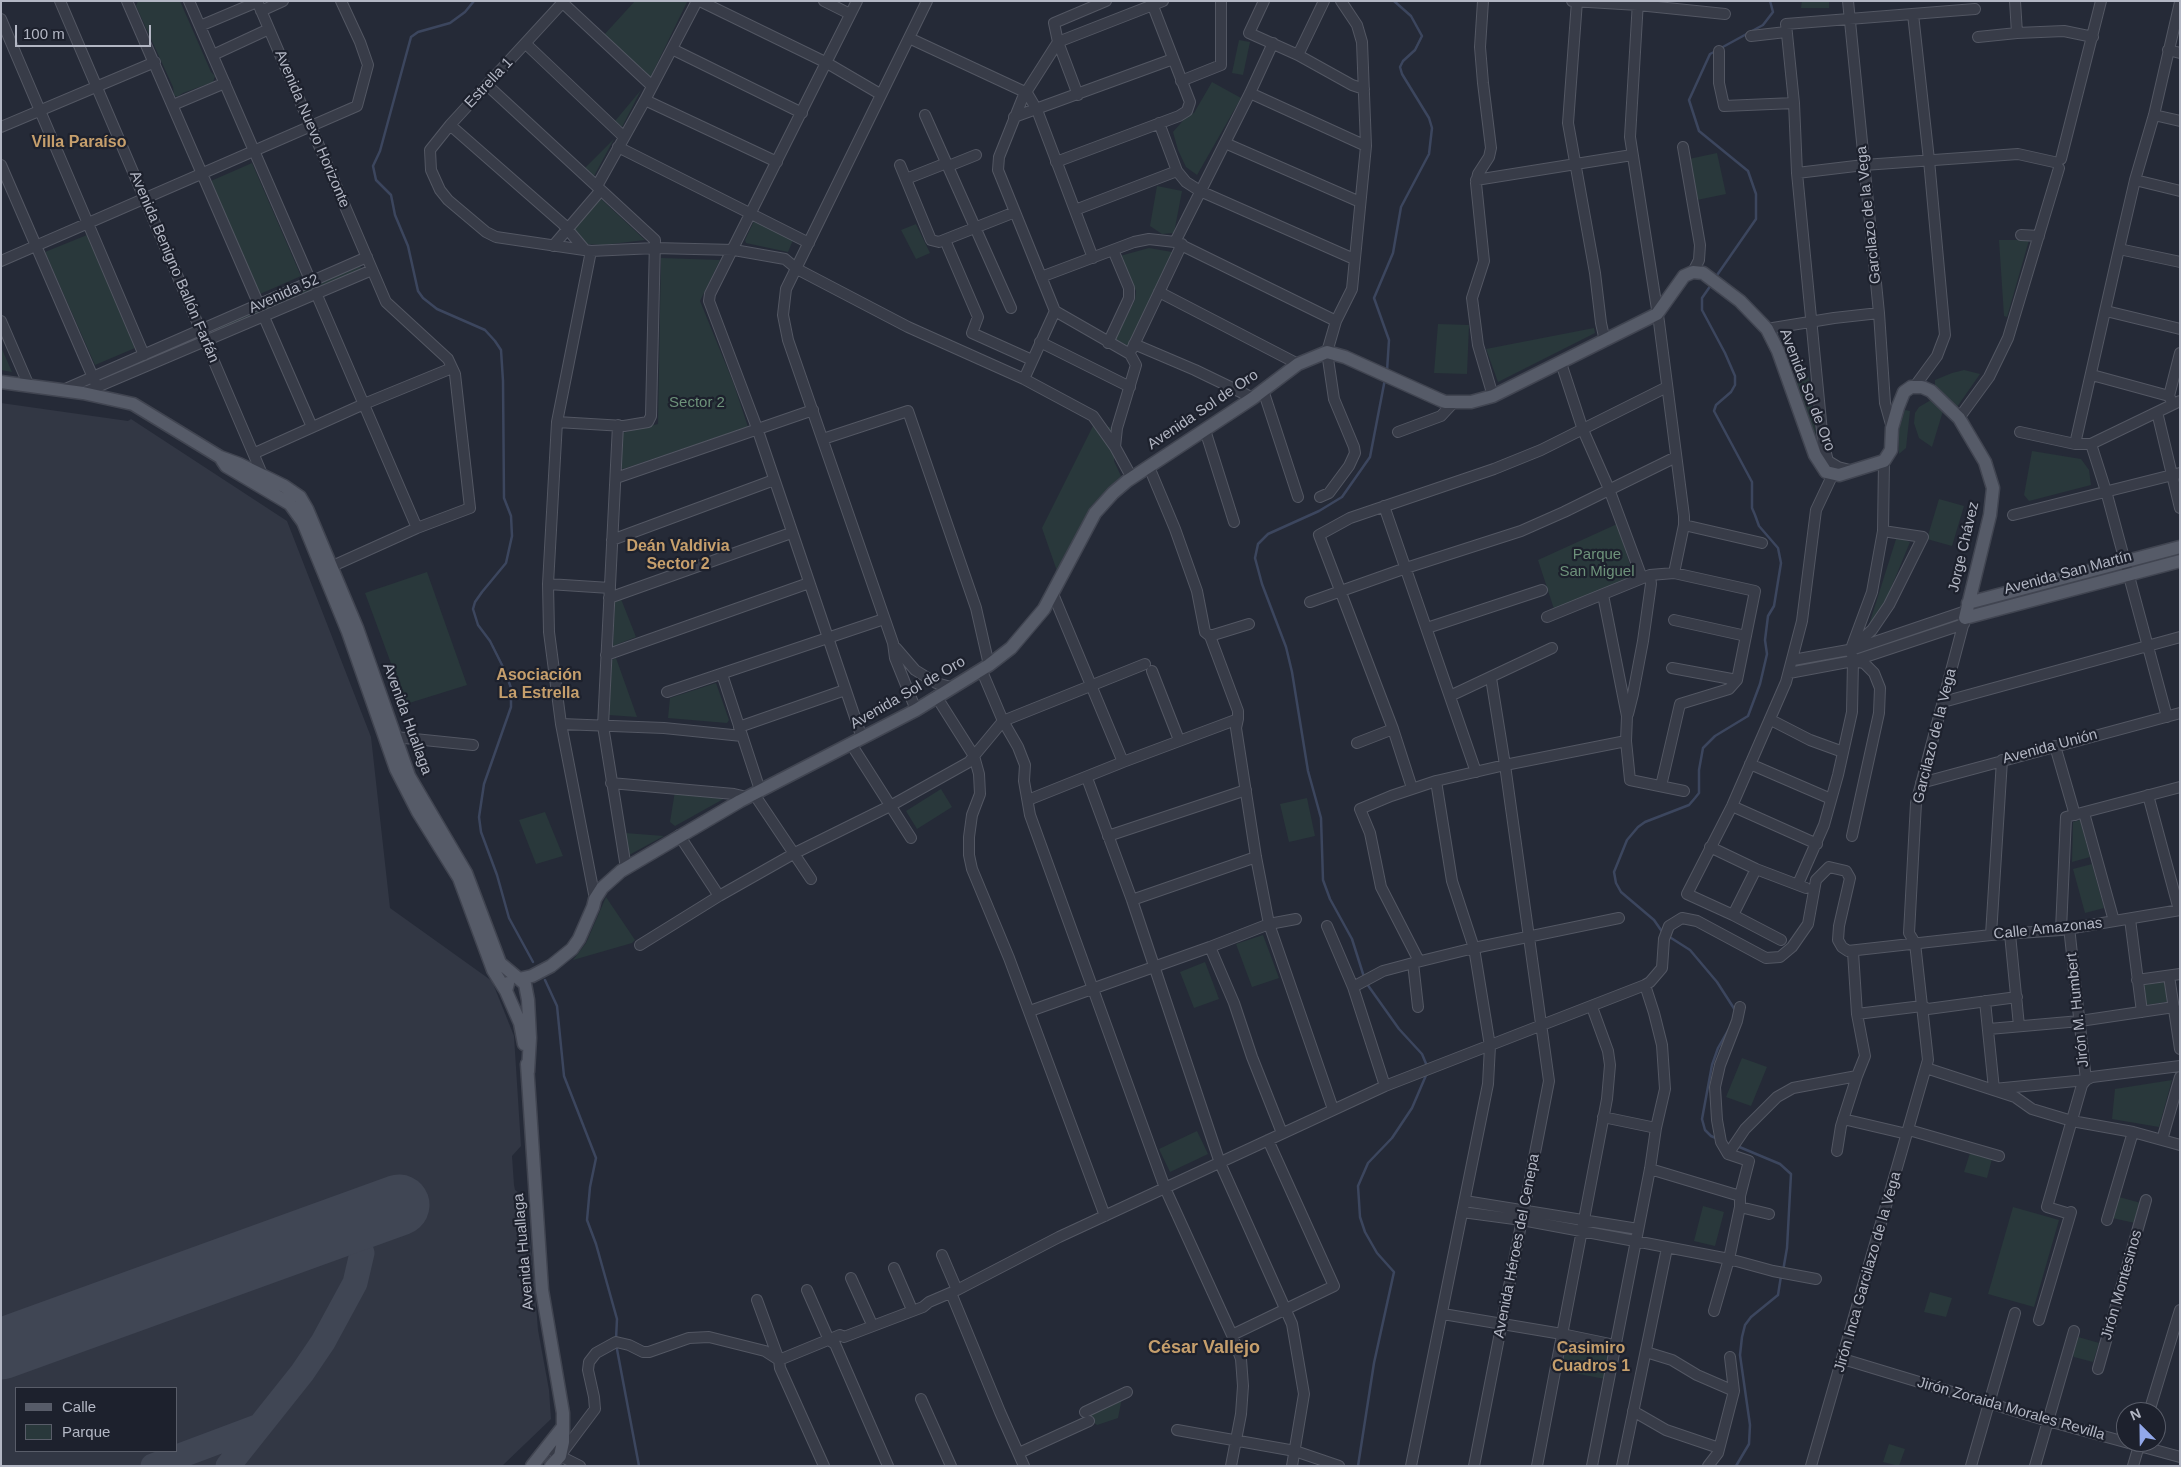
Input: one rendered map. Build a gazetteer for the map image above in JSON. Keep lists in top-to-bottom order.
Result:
{
  "streets": {
    "main road": [
      "Avenida Sol de Oro",
      "Jorge Chávez",
      "Avenida San Martín",
      "Avenida Huallaga"
    ],
    "street": [
      "Estrella 1",
      "Avenida Nuevo Horizonte",
      "Garcilazo de la Vega",
      "Avenida Benigno Ballón Farfán",
      "Avenida 52",
      "Avenida Unión",
      "Calle Amazonas",
      "Jirón M. Humbert",
      "Avenida Héroes del Cenepa",
      "Jirón Inca Garcilazo de la Vega",
      "Jirón Montesinos",
      "Jirón Zoraida Morales Revilla"
    ]
  },
  "crossings": [
    ["Avenida Nuevo Horizonte", "Avenida 52"],
    ["Garcilazo de la Vega", "Jorge Chávez"],
    ["Garcilazo de la Vega", "Avenida San Martín"],
    ["Garcilazo de la Vega", "Avenida Unión"],
    ["Garcilazo de la Vega", "Calle Amazonas"],
    ["Garcilazo de la Vega", "Jirón Inca Garcilazo de la Vega"],
    ["Avenida Benigno Ballón Farfán", "Avenida 52"],
    ["Avenida Benigno Ballón Farfán", "Avenida Huallaga"],
    ["Avenida 52", "Avenida Huallaga"],
    ["Avenida Sol de Oro", "Avenida Huallaga"],
    ["Jorge Chávez", "Avenida San Martín"],
    ["Calle Amazonas", "Jirón M. Humbert"],
    ["Jirón Inca Garcilazo de la Vega", "Jirón Zoraida Morales Revilla"]
  ],
  "districts": [
    "Villa Paraíso",
    "Deán Valdivia Sector 2",
    "Asociación La Estrella",
    "César Vallejo",
    "Casimiro Cuadros 1"
  ],
  "parks": ["Sector 2", "Parque San Miguel"],
  "legend": ["Calle", "Parque"],
  "scale_bar": "100 m",
  "north": "top left"
}
